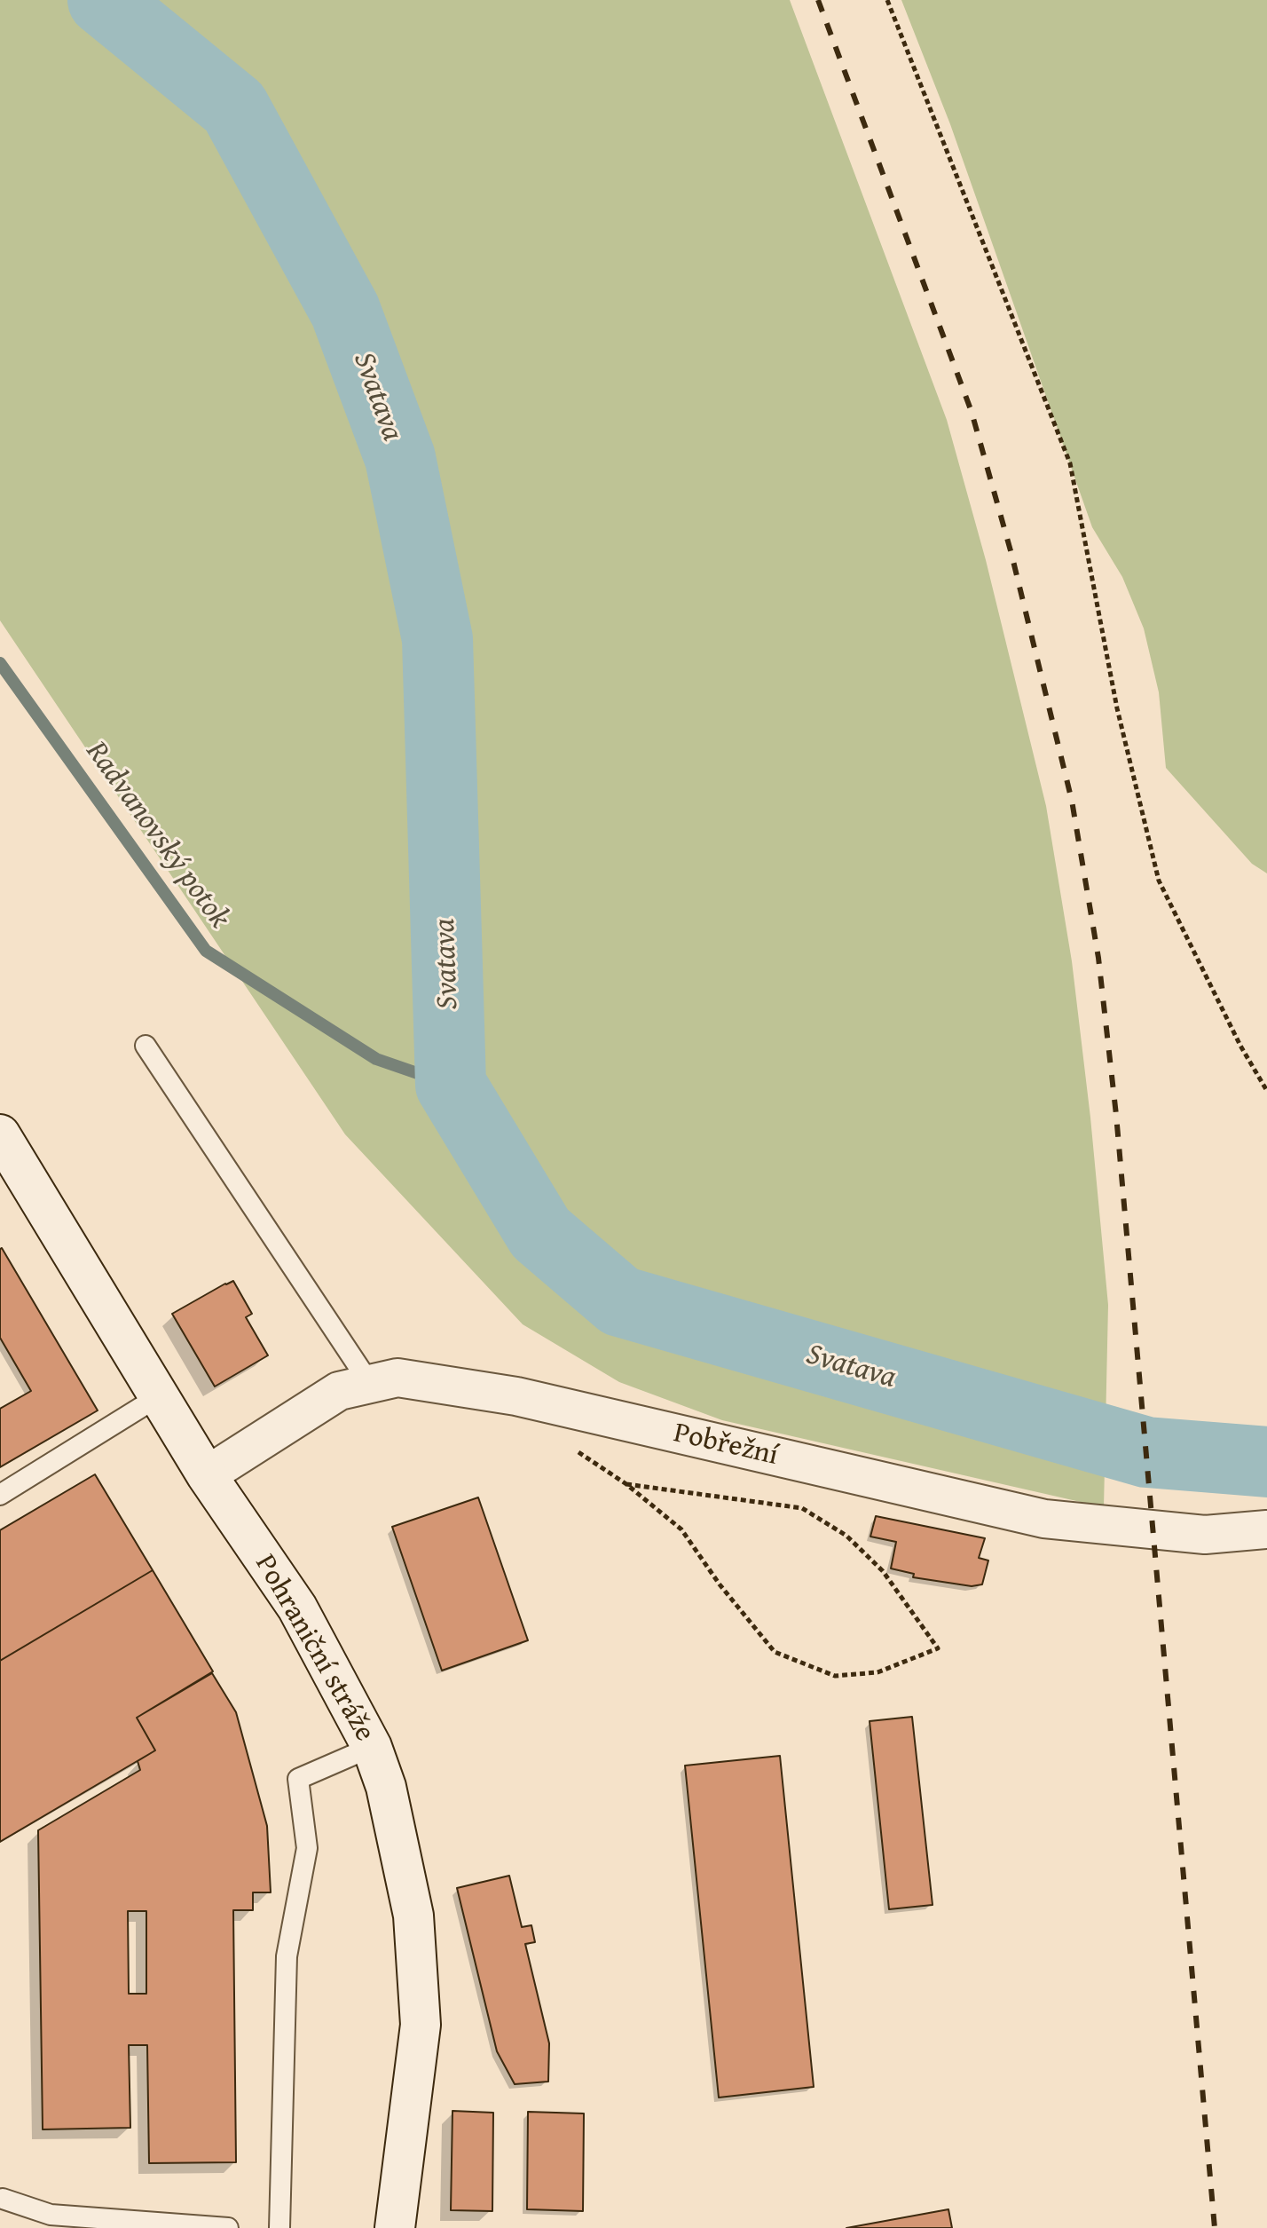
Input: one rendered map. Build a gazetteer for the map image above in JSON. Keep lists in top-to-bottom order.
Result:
{
  "streets": {
    "street": ["Pobřežní", "Pohraniční stráže"]
  },
  "crossings": [
    ["Pobřežní", "Pohraniční stráže"]
  ],
  "water": ["Svatava", "Radvanovský potok"]
}
